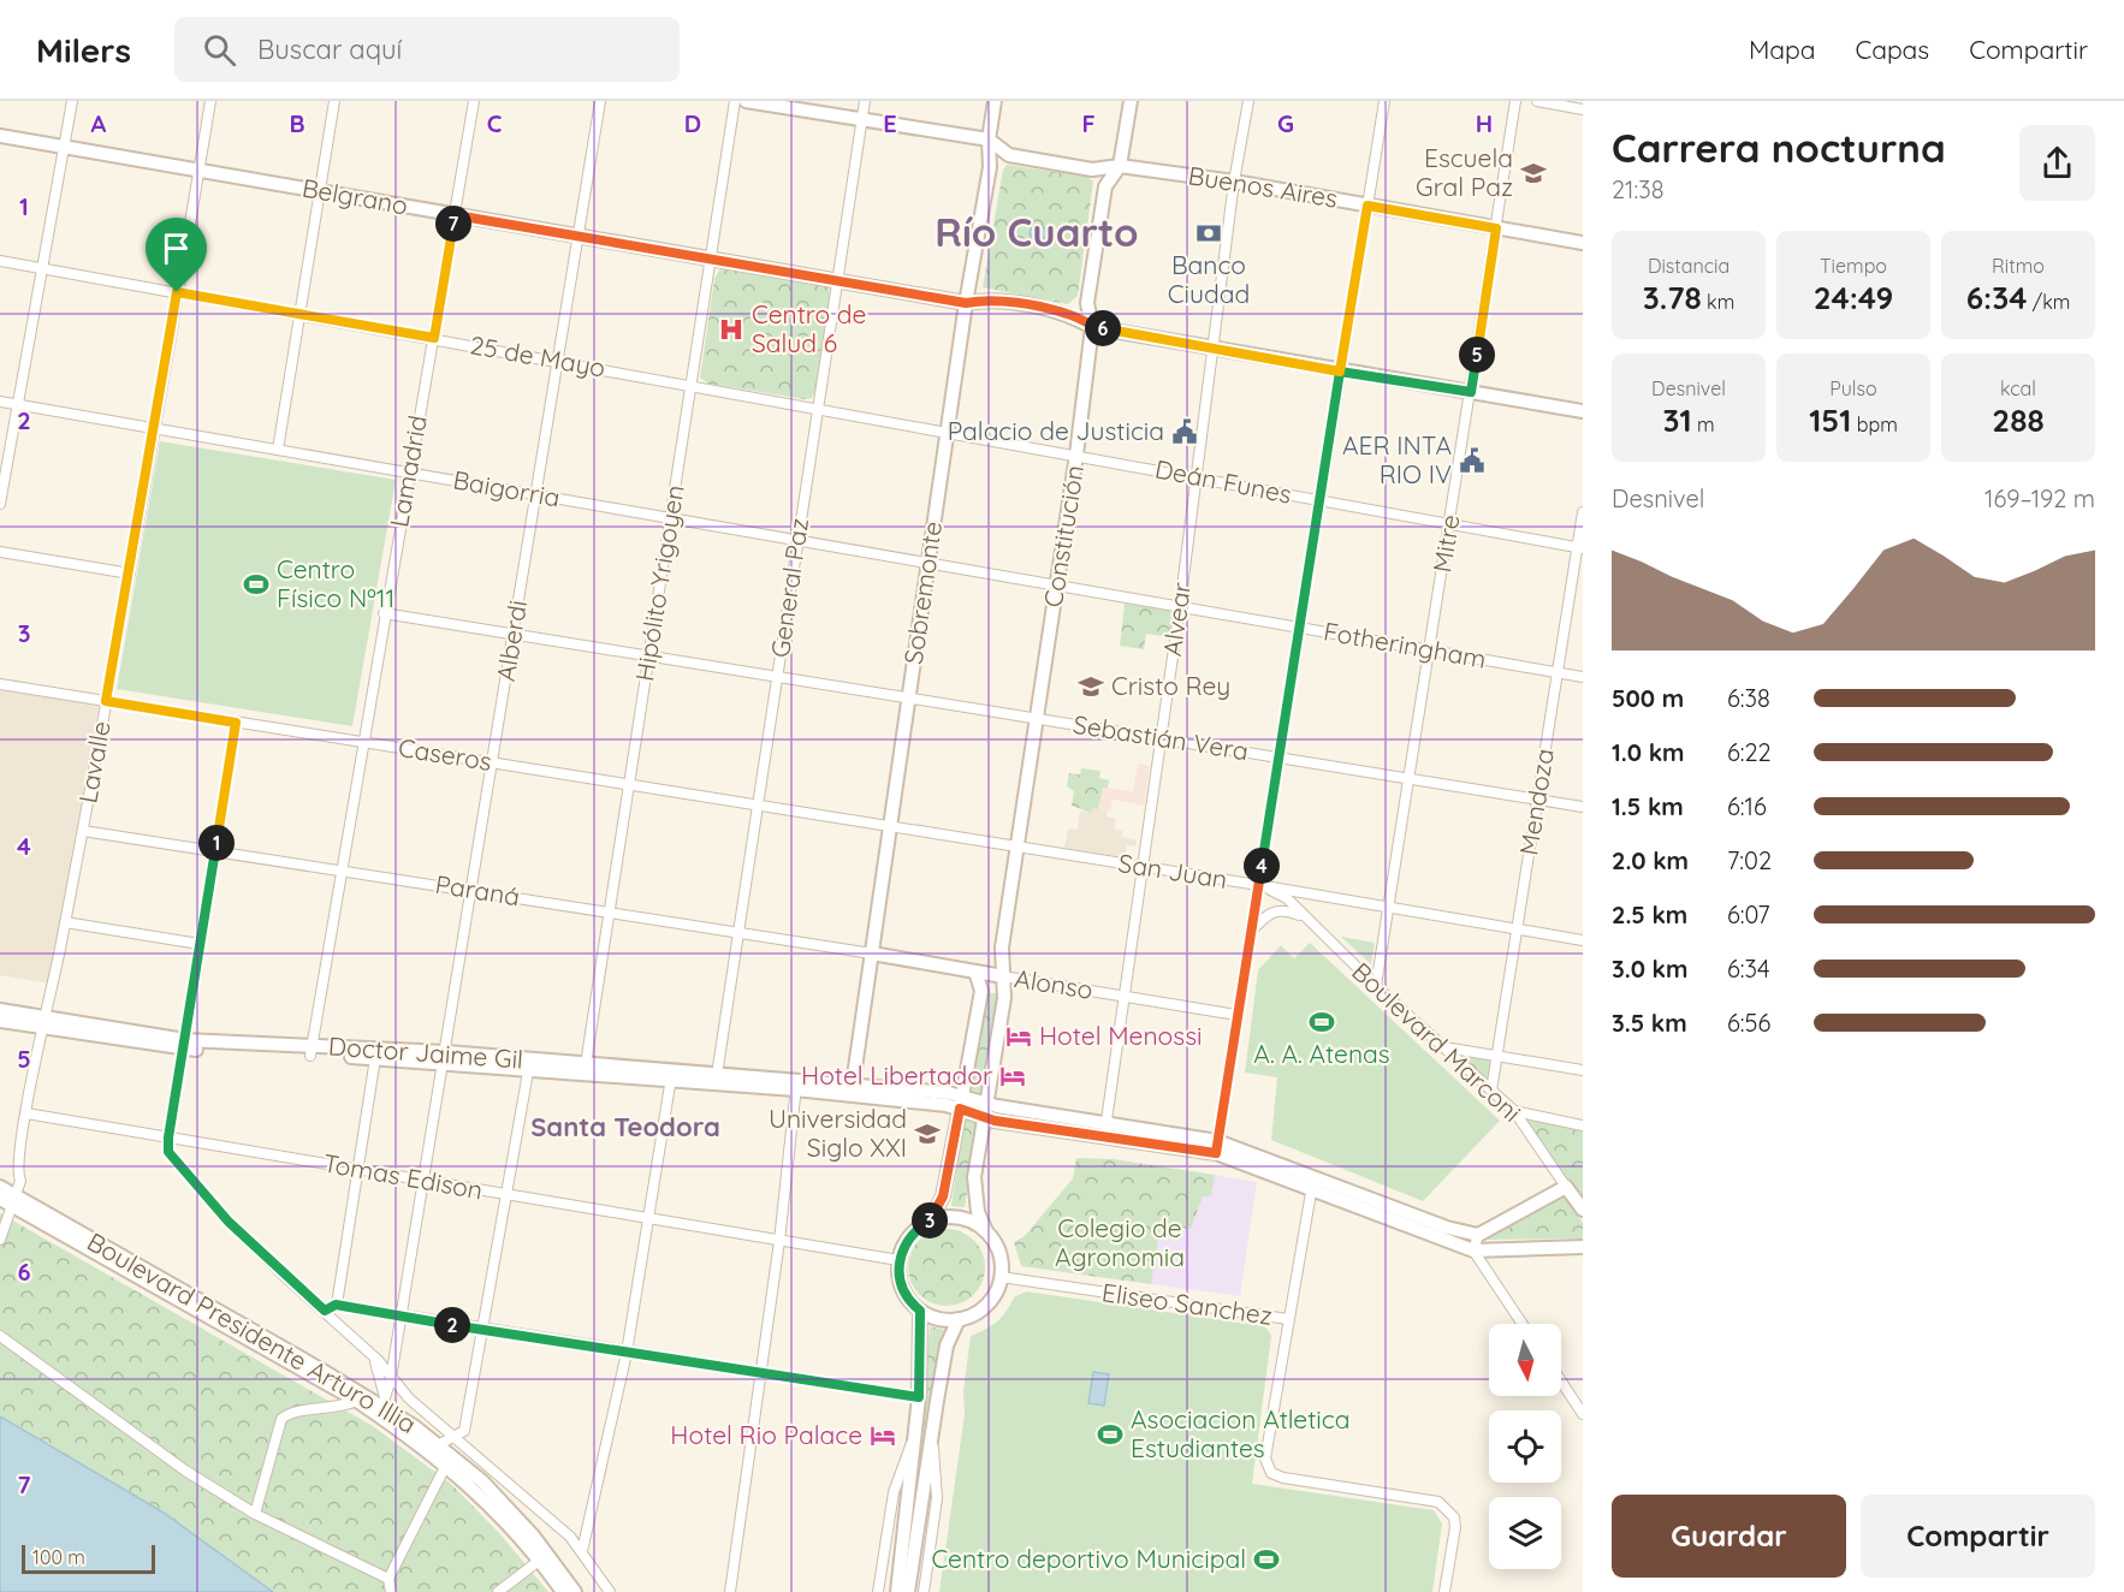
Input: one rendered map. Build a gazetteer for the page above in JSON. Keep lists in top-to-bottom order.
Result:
{
  "streets": {
    "main road": [
      "Buenos Aires",
      "Belgrano",
      "Constitución",
      "Sobremonte",
      "Alonso",
      "Boulevard Marconi",
      "Doctor Jaime Gil",
      "Boulevard Presidente Arturo Illia"
    ],
    "street": [
      "25 de Mayo",
      "Lamadrid",
      "Deán Funes",
      "Baigorria",
      "Mitre",
      "Hipólito Yrigoyen",
      "General Paz",
      "Alvear",
      "Alberdi",
      "Fotheringham",
      "Sebastián Vera",
      "Caseros",
      "Lavalle",
      "Mendoza",
      "San Juan",
      "Paraná",
      "Tomas Edison",
      "Eliseo Sanchez"
    ]
  },
  "crossings": [
    ["Buenos Aires", "Constitución"],
    ["Buenos Aires", "Mitre"],
    ["Buenos Aires", "General Paz"],
    ["Buenos Aires", "Sobremonte"],
    ["Buenos Aires", "Alvear"],
    ["Belgrano", "Lamadrid"],
    ["Belgrano", "Constitución"],
    ["Belgrano", "Mitre"],
    ["Belgrano", "Hipólito Yrigoyen"],
    ["Belgrano", "General Paz"],
    ["Belgrano", "Sobremonte"],
    ["Belgrano", "Alvear"],
    ["Belgrano", "Alberdi"],
    ["Belgrano", "Lavalle"],
    ["25 de Mayo", "Lamadrid"],
    ["25 de Mayo", "Deán Funes"],
    ["25 de Mayo", "Hipólito Yrigoyen"],
    ["25 de Mayo", "General Paz"],
    ["25 de Mayo", "Sobremonte"],
    ["25 de Mayo", "Alberdi"],
    ["25 de Mayo", "Lavalle"],
    ["Lamadrid", "Baigorria"],
    ["Lamadrid", "Sebastián Vera"],
    ["Lamadrid", "Caseros"],
    ["Lamadrid", "Paraná"],
    ["Lamadrid", "Doctor Jaime Gil"],
    ["Deán Funes", "Constitución"],
    ["Deán Funes", "Mitre"],
    ["Deán Funes", "Sobremonte"],
    ["Deán Funes", "Alvear"],
    ["Deán Funes", "Mendoza"],
    ["Baigorria", "Hipólito Yrigoyen"],
    ["Baigorria", "General Paz"],
    ["Baigorria", "Sobremonte"],
    ["Baigorria", "Alberdi"],
    ["Baigorria", "Fotheringham"],
    ["Baigorria", "Lavalle"],
    ["Constitución", "Fotheringham"],
    ["Constitución", "Sebastián Vera"],
    ["Constitución", "San Juan"],
    ["Constitución", "Alonso"],
    ["Constitución", "Tomas Edison"],
    ["Constitución", "Eliseo Sanchez"],
    ["Mitre", "Fotheringham"],
    ["Mitre", "Sebastián Vera"],
    ["Mitre", "San Juan"],
    ["Mitre", "Boulevard Marconi"],
    ["Hipólito Yrigoyen", "Sebastián Vera"],
    ["Hipólito Yrigoyen", "Caseros"],
    ["Hipólito Yrigoyen", "Paraná"],
    ["Hipólito Yrigoyen", "Doctor Jaime Gil"],
    ["General Paz", "Sebastián Vera"],
    ["General Paz", "Caseros"],
    ["General Paz", "Paraná"],
    ["General Paz", "Doctor Jaime Gil"],
    ["Sobremonte", "Fotheringham"],
    ["Sobremonte", "Sebastián Vera"],
    ["Sobremonte", "Caseros"],
    ["Sobremonte", "San Juan"],
    ["Sobremonte", "Paraná"],
    ["Sobremonte", "Alonso"],
    ["Sobremonte", "Doctor Jaime Gil"],
    ["Alvear", "Fotheringham"],
    ["Alvear", "Sebastián Vera"],
    ["Alvear", "San Juan"],
    ["Alvear", "Alonso"],
    ["Alberdi", "Sebastián Vera"],
    ["Alberdi", "Caseros"],
    ["Alberdi", "Paraná"],
    ["Alberdi", "Doctor Jaime Gil"],
    ["Alberdi", "Tomas Edison"],
    ["Alberdi", "Boulevard Presidente Arturo Illia"],
    ["Fotheringham", "Mendoza"],
    ["Sebastián Vera", "Mendoza"],
    ["Caseros", "Lavalle"],
    ["Caseros", "San Juan"],
    ["Lavalle", "Paraná"],
    ["Lavalle", "Doctor Jaime Gil"],
    ["Lavalle", "Tomas Edison"],
    ["Lavalle", "Boulevard Presidente Arturo Illia"],
    ["Mendoza", "San Juan"],
    ["Mendoza", "Boulevard Marconi"],
    ["San Juan", "Boulevard Marconi"],
    ["Paraná", "Alonso"],
    ["Tomas Edison", "Eliseo Sanchez"]
  ],
  "districts": ["Río Cuarto", "Santa Teodora"],
  "parks": ["Colegio de Agronomia"],
  "places": {
    "school or university": ["Escuela Gral Paz", "Cristo Rey", "Universidad Siglo XXI"],
    "bank": ["Banco Ciudad"],
    "hospital": ["Centro de Salud 6"],
    "public building": ["Palacio de Justicia", "AER INTA RIO IV"],
    "sports": [
      "Centro Físico Nº11",
      "A. A. Atenas",
      "Asociacion Atletica Estudiantes",
      "Centro deportivo Municipal"
    ],
    "hotel": ["Hotel Menossi", "Hotel Libertador", "Hotel Rio Palace"]
  },
  "scale_bar": "100 m",
  "north": "bottom",
  "page": {
    "header": "Milers",
    "search": "Buscar aquí",
    "nav": ["Mapa", "Capas", "Compartir"],
    "heading": ["Carrera nocturna", "21:38"],
    "pins": [
      "7",
      "6",
      "5",
      "1",
      "4",
      "3",
      "2"
    ],
    "stats": [
      ["Distancia", "3.78 km"],
      ["Tiempo", "24:49"],
      ["Ritmo", "6:34 /km"],
      ["Desnivel", "31 m"],
      ["Pulso", "151 bpm"],
      ["kcal", "288"]
    ],
    "chart": ["Desnivel", "169–192 m"],
    "list": [
      {
        "name": "500 m",
        "note": "6:38"
      },
      {
        "name": "1.0 km",
        "note": "6:22"
      },
      {
        "name": "1.5 km",
        "note": "6:16"
      },
      {
        "name": "2.0 km",
        "note": "7:02"
      },
      {
        "name": "2.5 km",
        "note": "6:07"
      },
      {
        "name": "3.0 km",
        "note": "6:34"
      },
      {
        "name": "3.5 km",
        "note": "6:56"
      }
    ],
    "buttons": ["Guardar", "Compartir"],
    "scale": "100 m"
  },
  "grid": {
    "columns": [
      "A",
      "B",
      "C",
      "D",
      "E",
      "F",
      "G",
      "H"
    ],
    "rows": [
      "1",
      "2",
      "3",
      "4",
      "5",
      "6",
      "7"
    ]
  }
}
